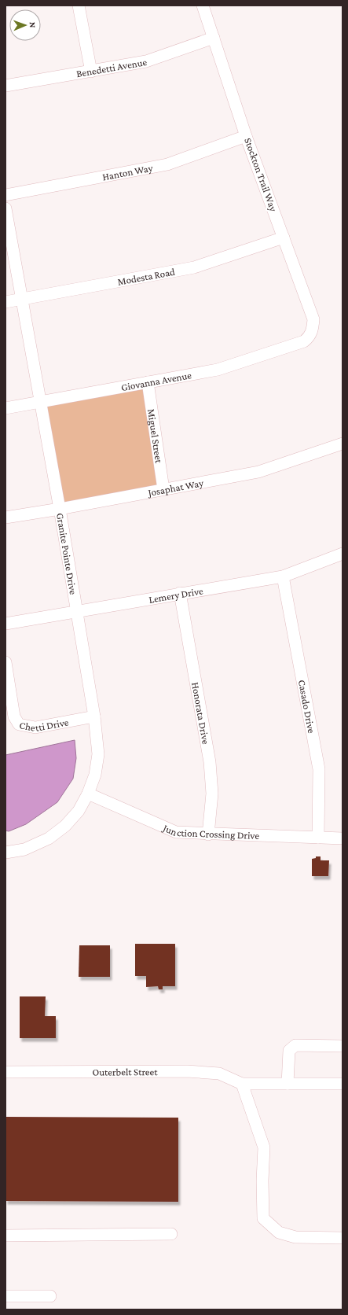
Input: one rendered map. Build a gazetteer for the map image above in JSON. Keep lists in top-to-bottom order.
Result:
{
  "streets": {
    "street": [
      "Benedetti Avenue",
      "Hanton Way",
      "Stockton Trail Way",
      "Modesta Road",
      "Giovanna Avenue",
      "Miguel Street",
      "Josaphat Way",
      "Granite Pointe Drive",
      "Lemery Drive",
      "Casado Drive",
      "Honorata Drive",
      "Chetti Drive",
      "Junction Crossing Drive",
      "Outerbelt Street"
    ]
  },
  "crossings": [
    ["Benedetti Avenue", "Stockton Trail Way"],
    ["Hanton Way", "Stockton Trail Way"],
    ["Stockton Trail Way", "Modesta Road"],
    ["Stockton Trail Way", "Giovanna Avenue"],
    ["Modesta Road", "Granite Pointe Drive"],
    ["Giovanna Avenue", "Miguel Street"],
    ["Giovanna Avenue", "Granite Pointe Drive"],
    ["Miguel Street", "Josaphat Way"],
    ["Josaphat Way", "Granite Pointe Drive"],
    ["Granite Pointe Drive", "Lemery Drive"],
    ["Granite Pointe Drive", "Chetti Drive"],
    ["Granite Pointe Drive", "Junction Crossing Drive"],
    ["Lemery Drive", "Casado Drive"],
    ["Lemery Drive", "Honorata Drive"],
    ["Casado Drive", "Junction Crossing Drive"],
    ["Honorata Drive", "Junction Crossing Drive"]
  ],
  "north": "right"
}
